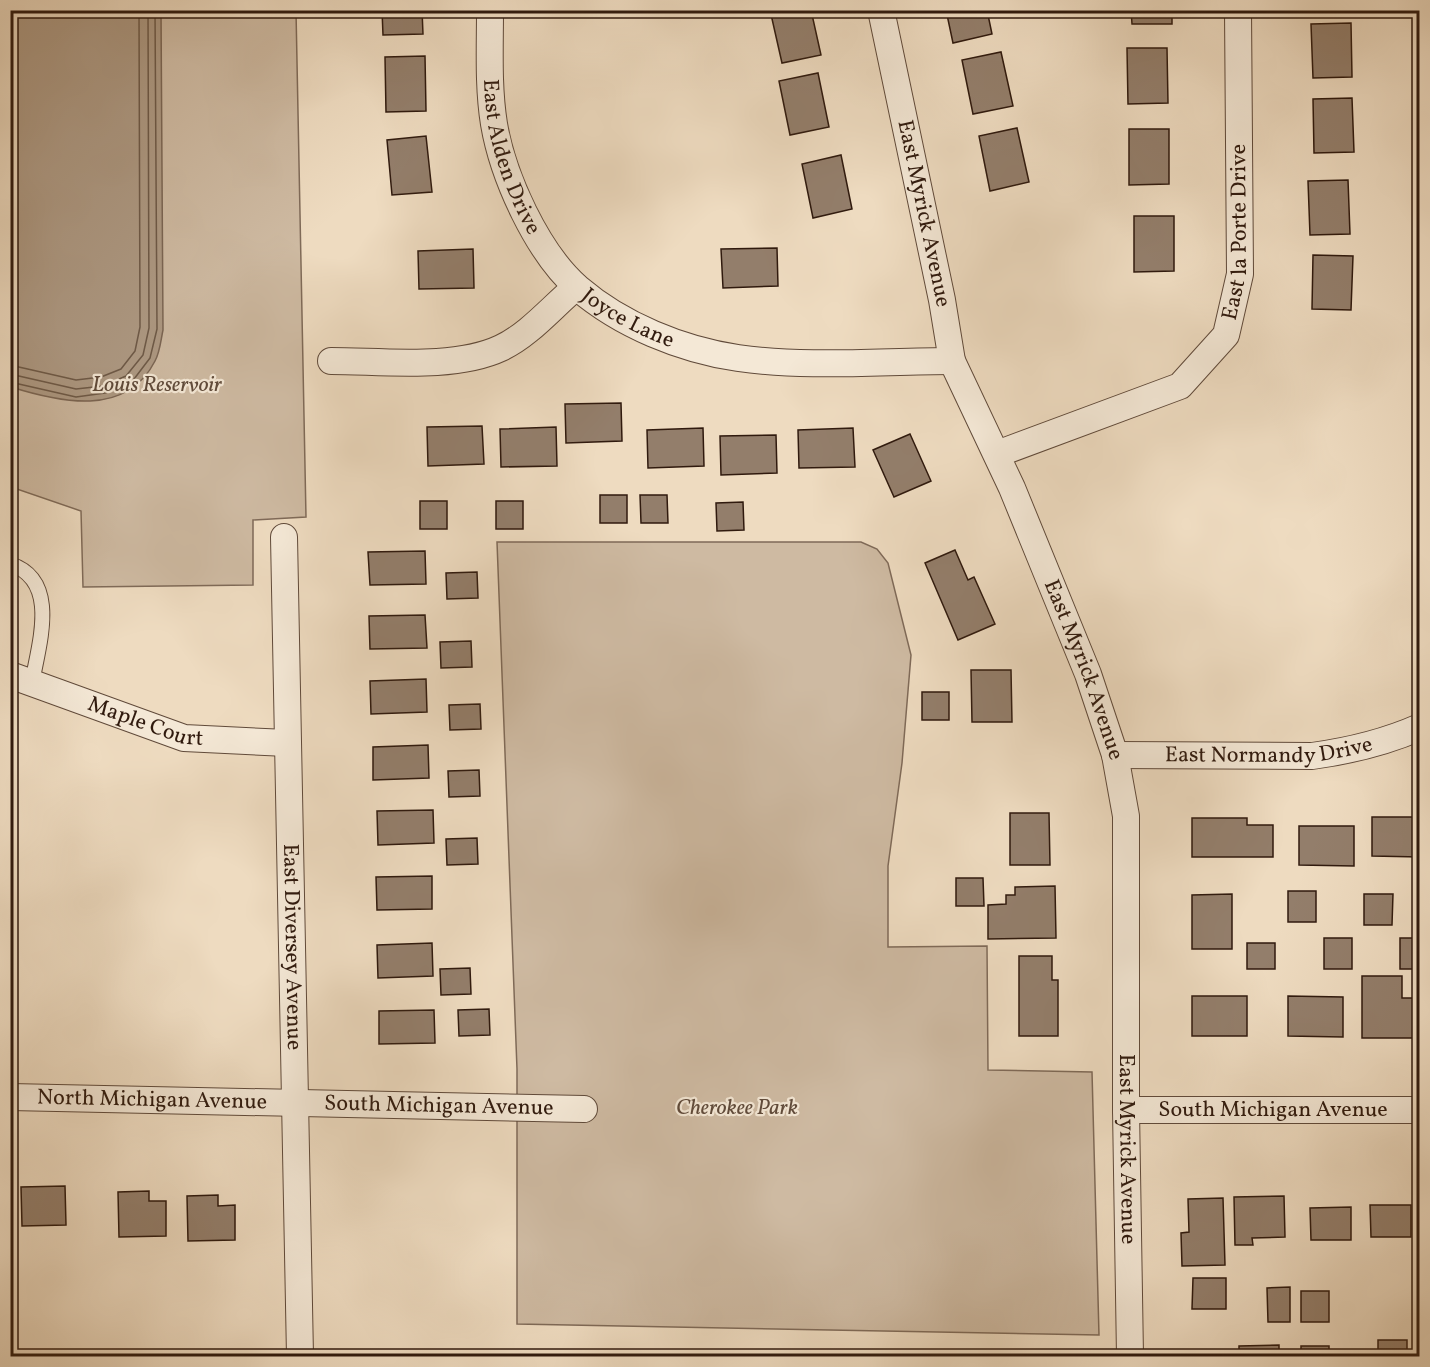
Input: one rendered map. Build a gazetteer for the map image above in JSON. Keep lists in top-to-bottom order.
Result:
{
  "streets": {
    "street": [
      "East Alden Drive",
      "East Myrick Avenue",
      "East la Porte Drive",
      "Joyce Lane",
      "Maple Court",
      "East Normandy Drive",
      "East Diversey Avenue",
      "North Michigan Avenue",
      "South Michigan Avenue"
    ]
  },
  "crossings": [
    ["East Alden Drive", "Joyce Lane"],
    ["East Myrick Avenue", "East la Porte Drive"],
    ["East Myrick Avenue", "Joyce Lane"],
    ["East Myrick Avenue", "East Normandy Drive"],
    ["East Myrick Avenue", "South Michigan Avenue"],
    ["Maple Court", "East Diversey Avenue"],
    ["East Diversey Avenue", "North Michigan Avenue"],
    ["East Diversey Avenue", "South Michigan Avenue"],
    ["North Michigan Avenue", "South Michigan Avenue"]
  ],
  "parks": ["Louis Reservoir", "Cherokee Park"]
}
